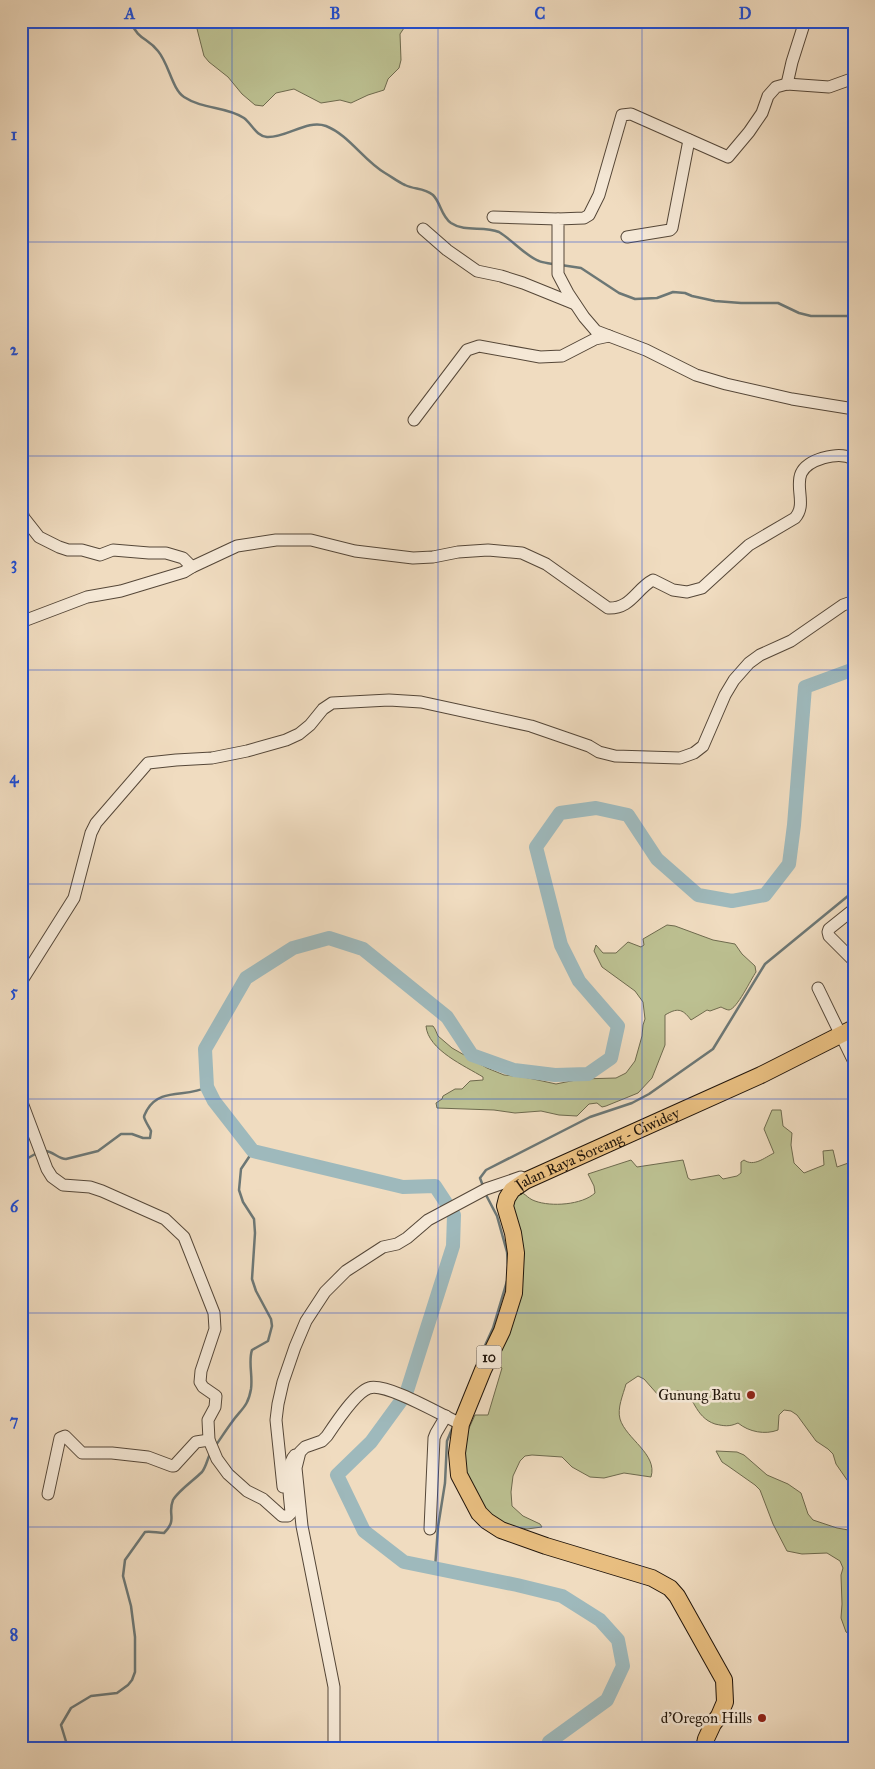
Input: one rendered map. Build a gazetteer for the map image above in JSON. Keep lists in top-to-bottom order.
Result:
{
  "streets": {
    "highway": ["Jalan Raya Soreang - Ciwidey", "10"]
  },
  "places": ["Gunung Batu", "d'Oregon Hills"],
  "grid": {
    "columns": [
      "A",
      "B",
      "C",
      "D"
    ],
    "rows": [
      "1",
      "2",
      "3",
      "4",
      "5",
      "6",
      "7",
      "8"
    ]
  }
}
